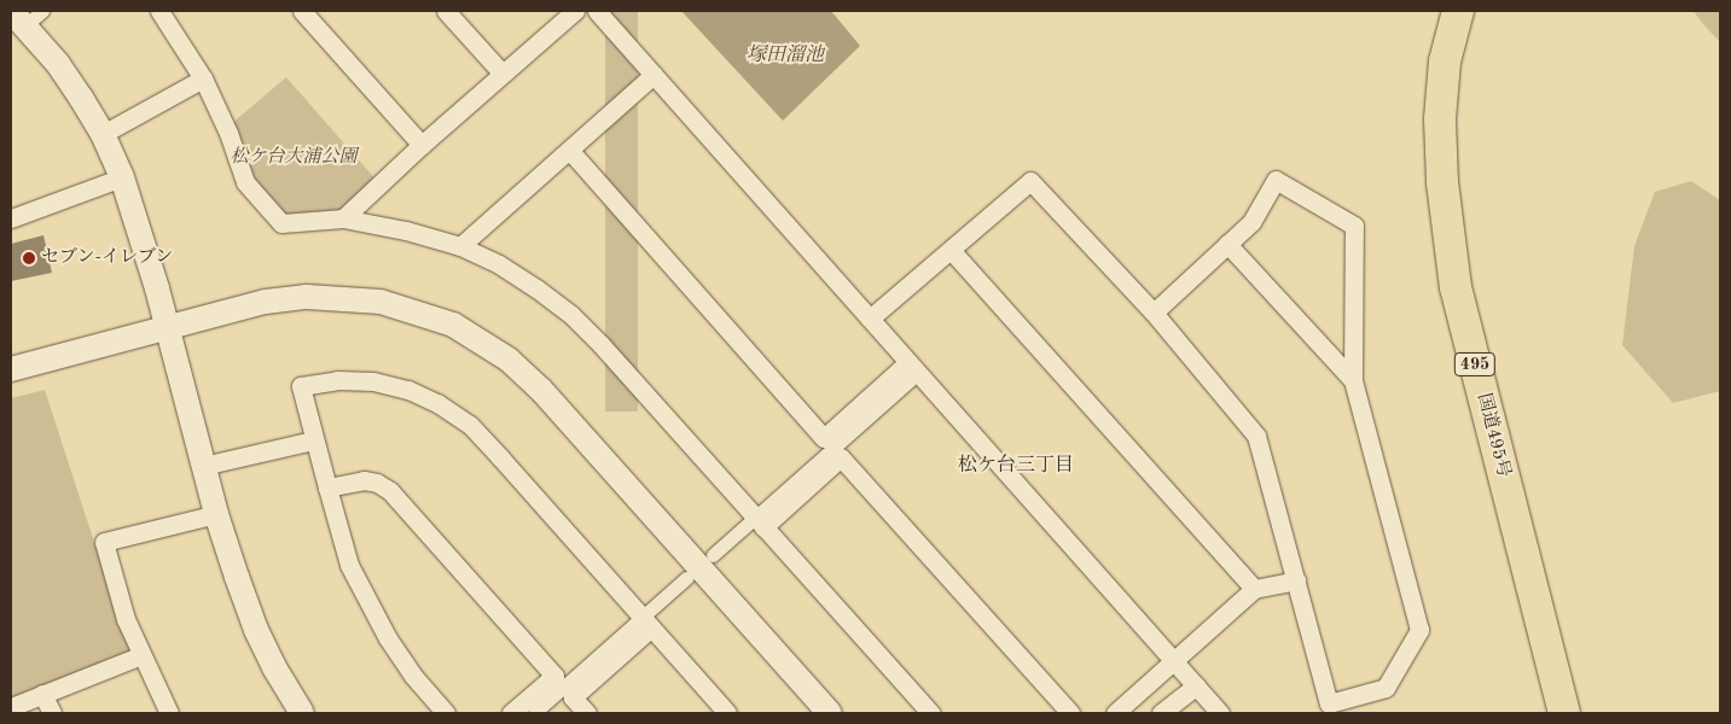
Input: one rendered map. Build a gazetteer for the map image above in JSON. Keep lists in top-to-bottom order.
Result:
{
  "streets": {
    "highway": ["495", "国道495号"]
  },
  "districts": ["松ケ台三丁目"],
  "water": ["塚田溜池"],
  "parks": ["松ケ台大浦公園"],
  "places": ["セブン-イレブン"]
}
